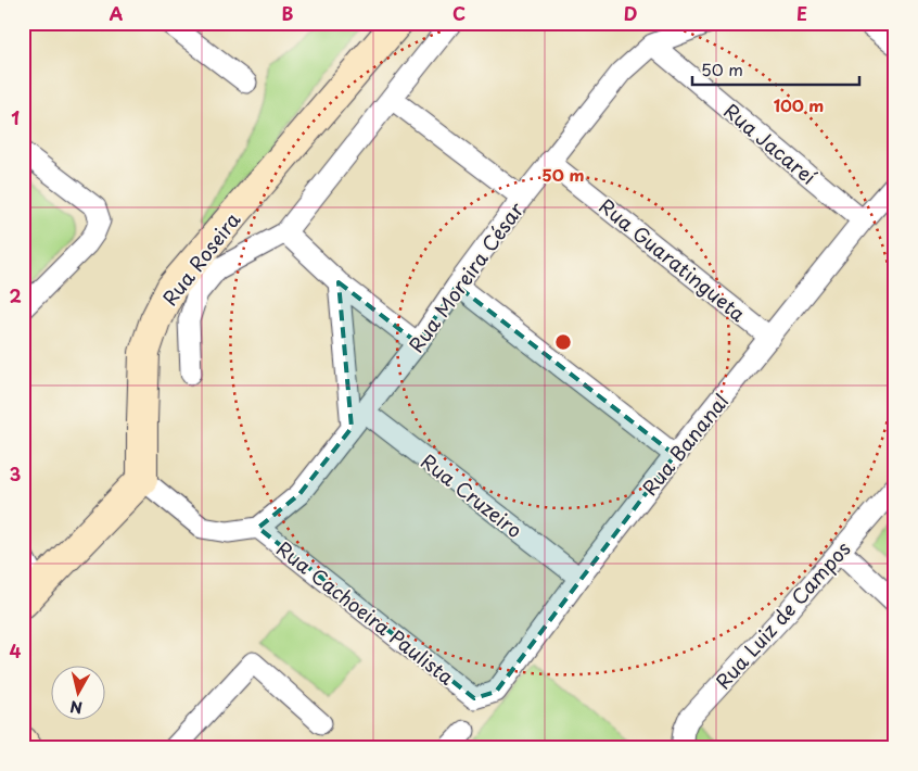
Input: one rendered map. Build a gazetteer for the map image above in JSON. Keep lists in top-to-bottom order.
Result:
{
  "streets": {
    "street": [
      "Rua Jacareí",
      "Rua Roseira",
      "Rua Guaratingueta",
      "Rua Moreira César",
      "Rua Bananal",
      "Rua Cruzeiro",
      "Rua Cachoeira Paulista",
      "Rua Luiz de Campos"
    ]
  },
  "crossings": [
    ["Rua Jacareí", "Rua Moreira César"],
    ["Rua Jacareí", "Rua Bananal"],
    ["Rua Guaratingueta", "Rua Moreira César"],
    ["Rua Guaratingueta", "Rua Bananal"],
    ["Rua Moreira César", "Rua Cruzeiro"],
    ["Rua Moreira César", "Rua Cachoeira Paulista"],
    ["Rua Bananal", "Rua Cruzeiro"],
    ["Rua Bananal", "Rua Cachoeira Paulista"]
  ],
  "scale_bar": "50 m",
  "north": "bottom",
  "grid": {
    "columns": [
      "A",
      "B",
      "C",
      "D",
      "E"
    ],
    "rows": [
      "1",
      "2",
      "3",
      "4"
    ]
  },
  "rings": ["100 m", "50 m"]
}
